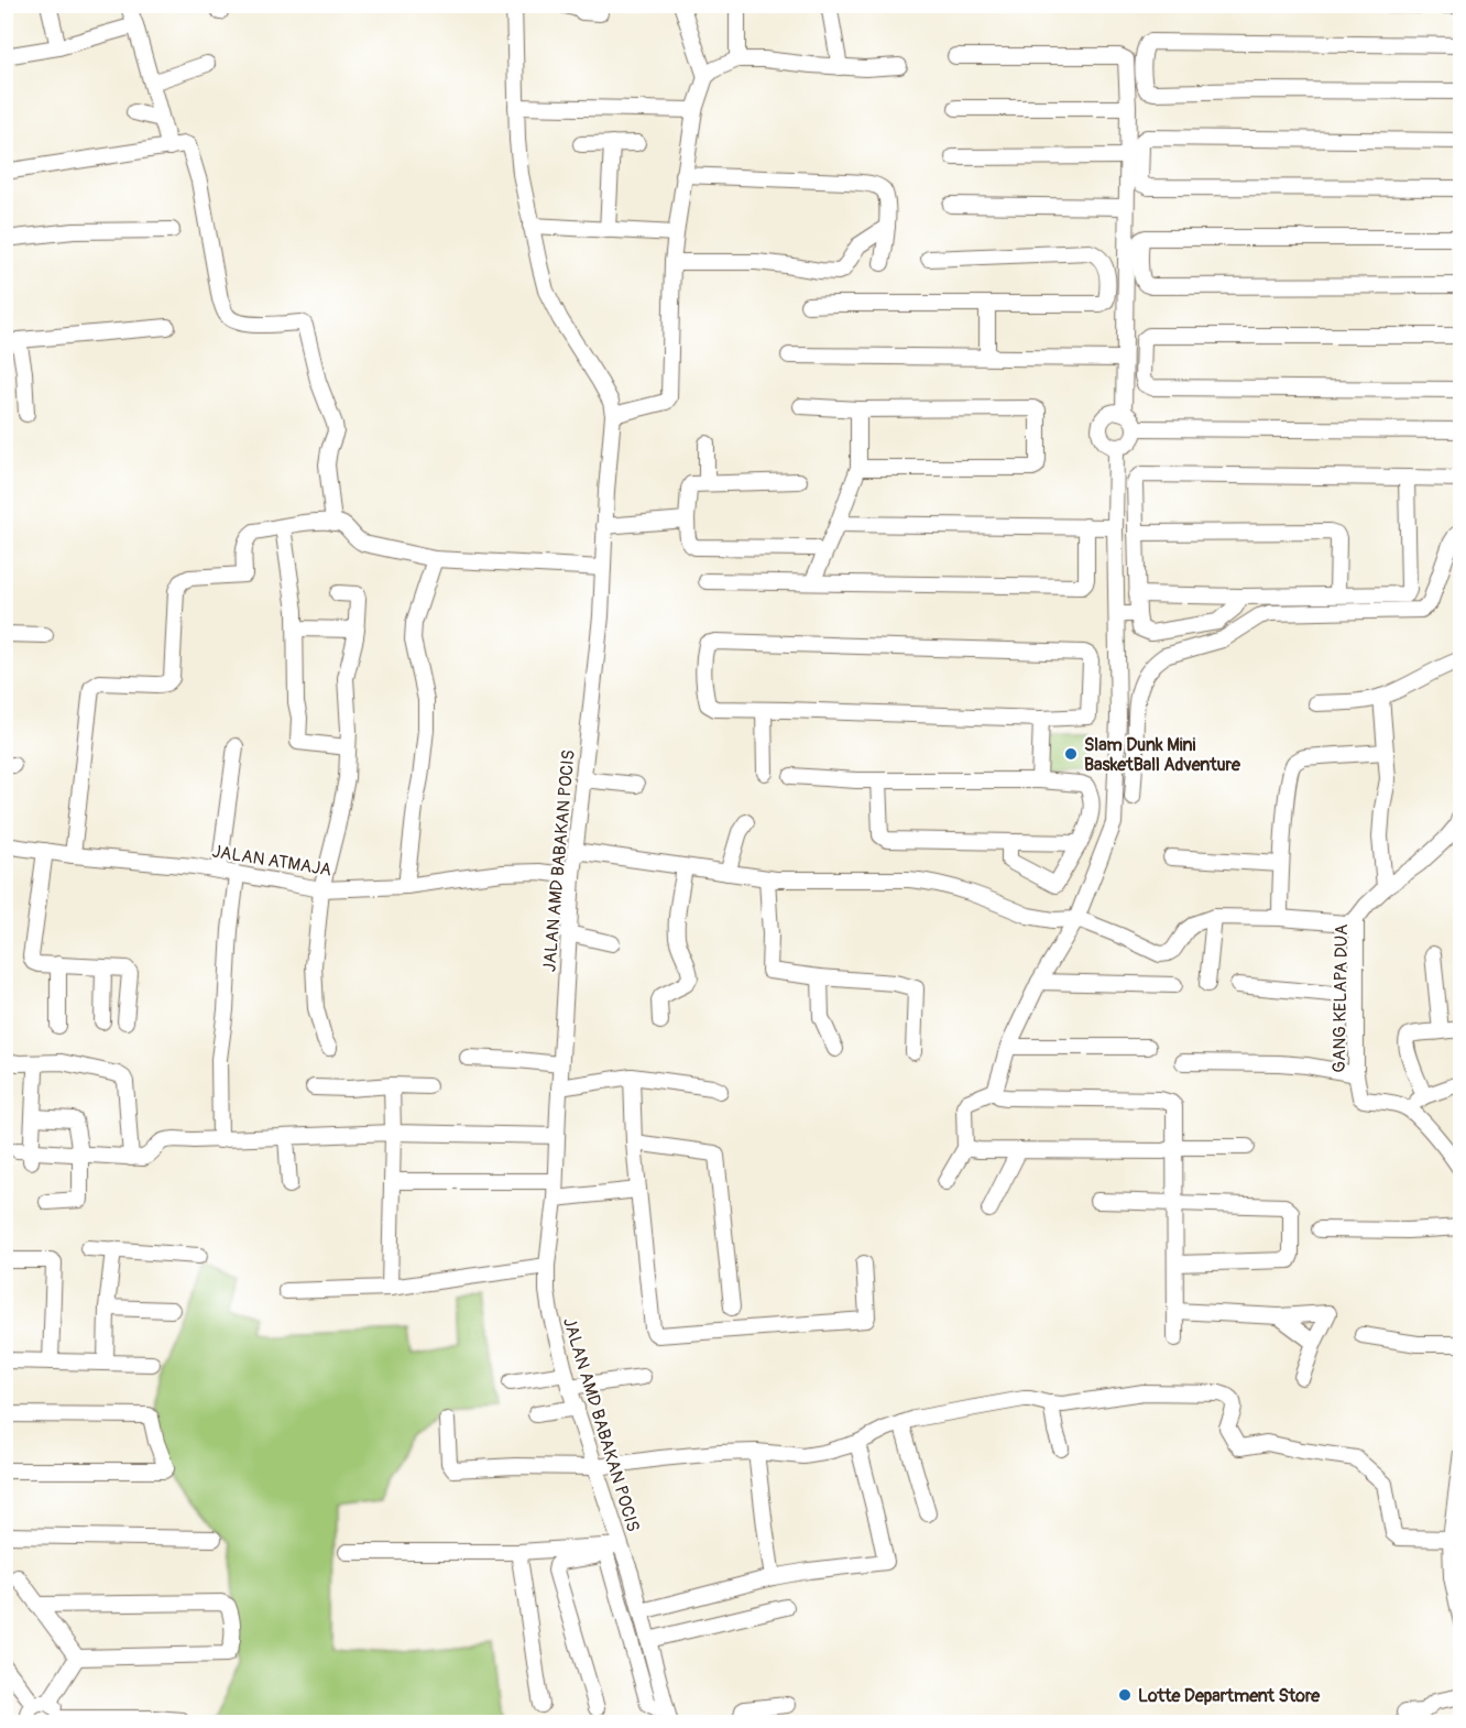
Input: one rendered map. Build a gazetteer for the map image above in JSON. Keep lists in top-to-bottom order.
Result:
{
  "streets": {
    "street": ["JALAN ATMAJA", "JALAN AMD BABAKAN POCIS", "GANG KELAPA DUA"]
  },
  "crossings": [
    ["JALAN ATMAJA", "JALAN AMD BABAKAN POCIS"]
  ],
  "places": ["Slam Dunk Mini BasketBall Adventure", "Lotte Department Store"]
}
